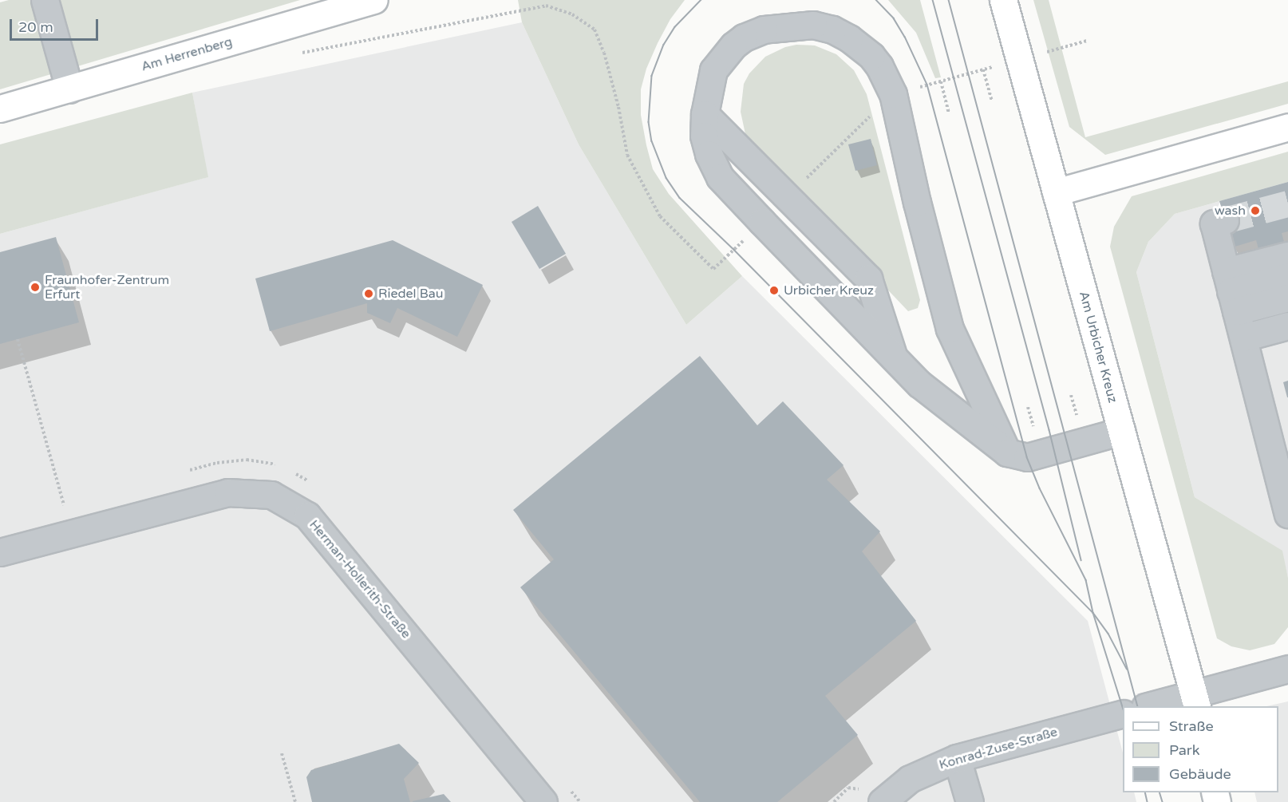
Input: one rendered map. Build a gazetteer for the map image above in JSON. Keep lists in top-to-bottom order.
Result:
{
  "streets": {
    "main road": ["Am Herrenberg", "Am Urbicher Kreuz"],
    "street": ["Herman-Hollerith-Straße", "Konrad-Zuse-Straße"]
  },
  "places": [
    "wash",
    "Fraunhofer-Zentrum Erfurt",
    "Urbicher Kreuz",
    "Riedel Bau"
  ],
  "legend": ["Straße", "Park", "Gebäude"],
  "scale_bar": "20 m"
}
